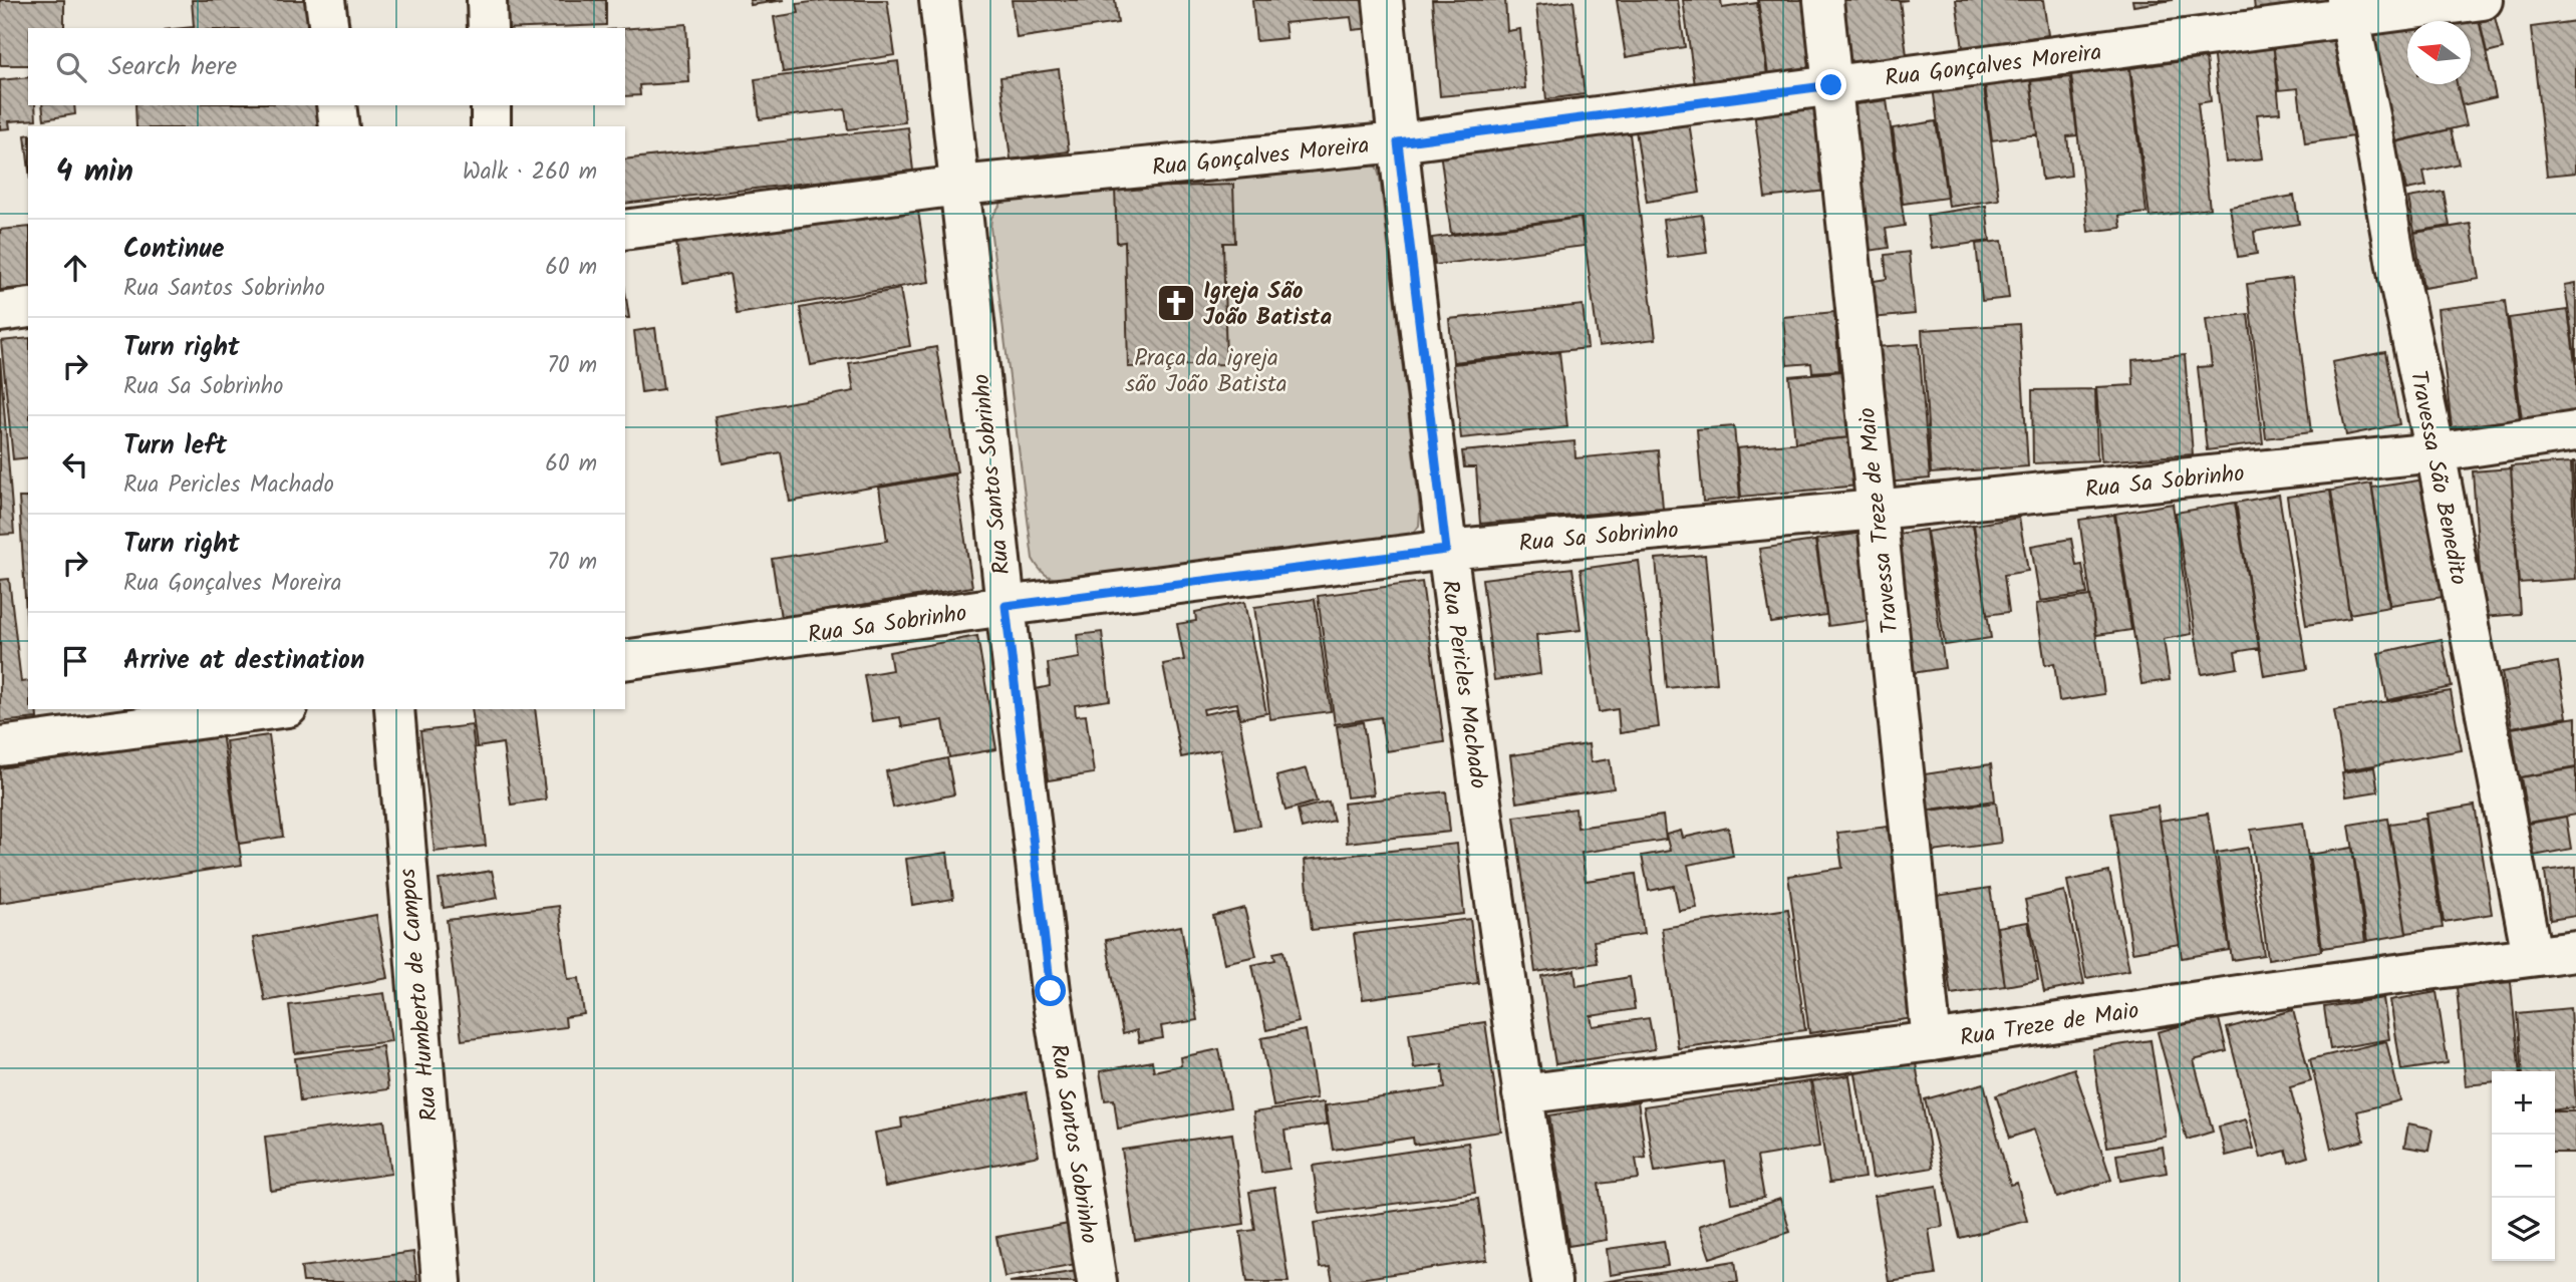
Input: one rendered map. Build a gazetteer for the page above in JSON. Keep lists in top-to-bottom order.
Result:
{
  "streets": {
    "street": [
      "Rua Gonçalves Moreira",
      "Rua Santos Sobrinho",
      "Travessa São Benedito",
      "Rua Sa Sobrinho",
      "Travessa Treze de Maio",
      "Rua Pericles Machado",
      "Rua Humberto de Campos",
      "Rua Treze de Maio"
    ]
  },
  "crossings": [
    ["Rua Gonçalves Moreira", "Rua Santos Sobrinho"],
    ["Rua Gonçalves Moreira", "Travessa São Benedito"],
    ["Rua Gonçalves Moreira", "Travessa Treze de Maio"],
    ["Rua Gonçalves Moreira", "Rua Pericles Machado"],
    ["Rua Santos Sobrinho", "Rua Sa Sobrinho"],
    ["Travessa São Benedito", "Rua Sa Sobrinho"],
    ["Travessa São Benedito", "Rua Treze de Maio"],
    ["Rua Sa Sobrinho", "Travessa Treze de Maio"],
    ["Rua Sa Sobrinho", "Rua Pericles Machado"],
    ["Travessa Treze de Maio", "Rua Treze de Maio"],
    ["Rua Pericles Machado", "Rua Treze de Maio"]
  ],
  "parks": ["Praça da igreja são João Batista"],
  "places": {
    "church": ["Igreja São João Batista"]
  },
  "north": "left",
  "page": {
    "search": "Search here",
    "heading": ["4 min", "Walk · 260 m"],
    "list": [
      ["Continue", "Rua Santos Sobrinho", "60 m"],
      ["Turn right", "Rua Sa Sobrinho", "70 m"],
      ["Turn left", "Rua Pericles Machado", "60 m"],
      ["Turn right", "Rua Gonçalves Moreira", "70 m"],
      "Arrive at destination"
    ],
    "map_buttons": ["+", "−"]
  }
}
